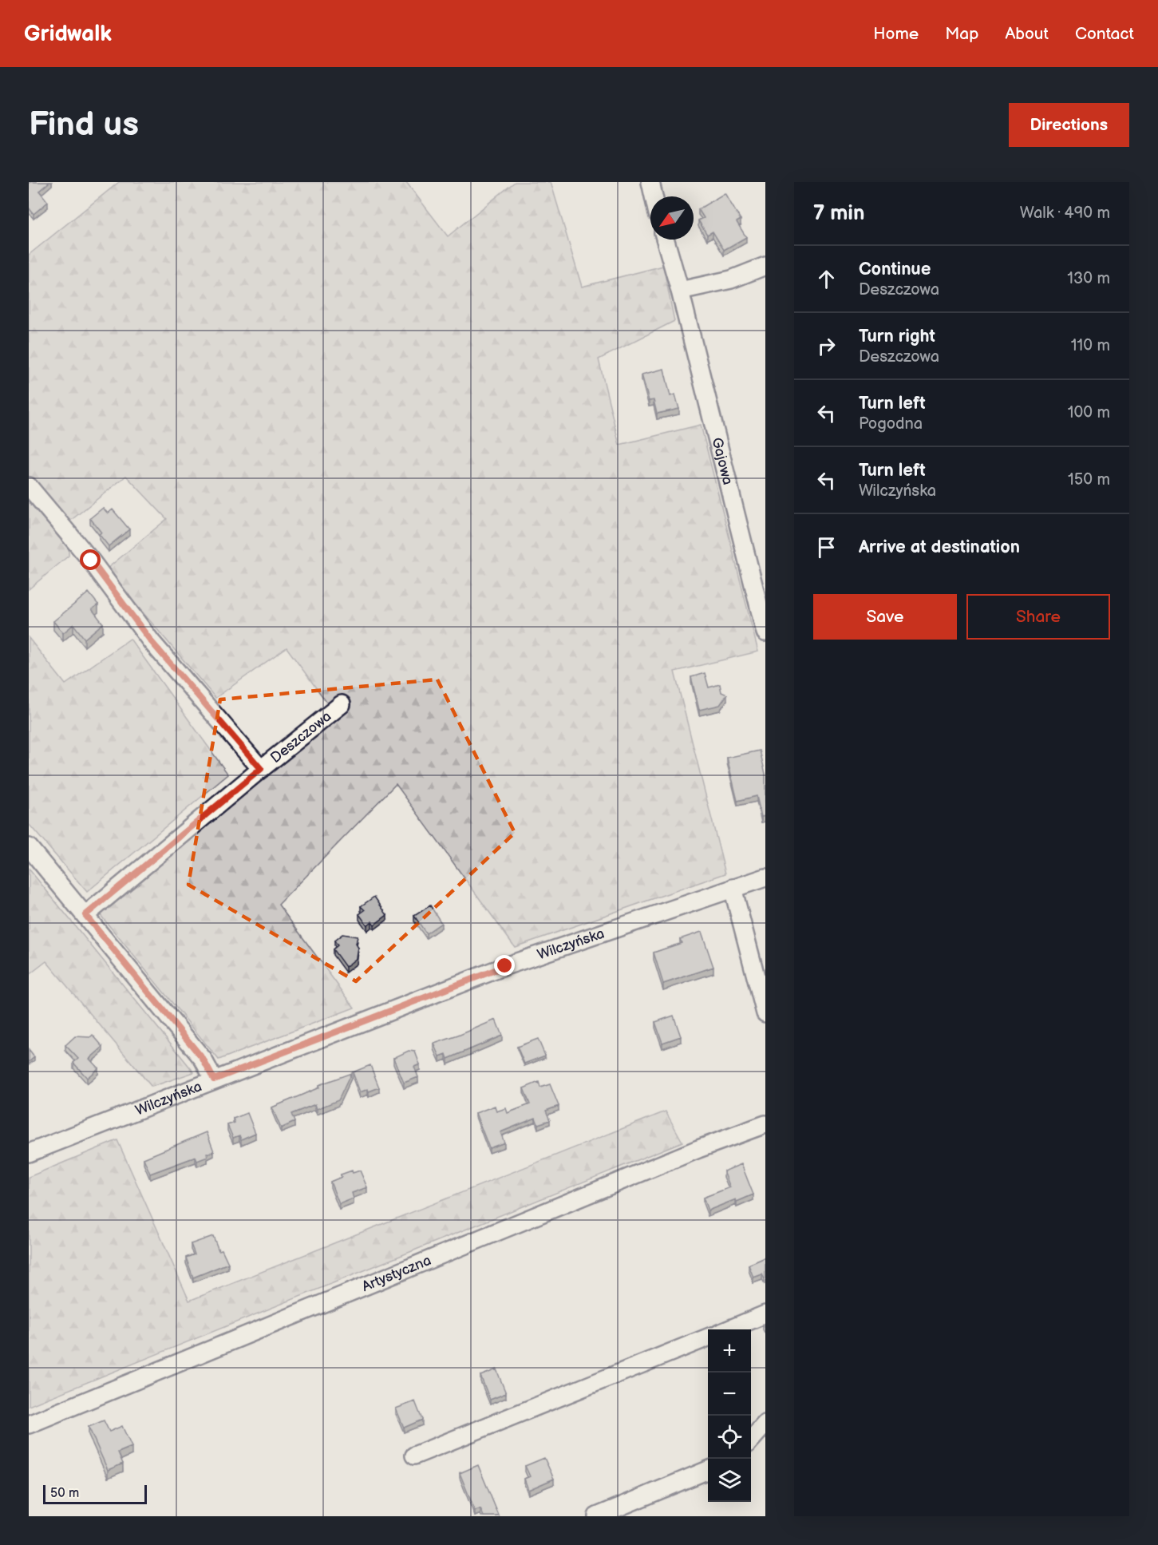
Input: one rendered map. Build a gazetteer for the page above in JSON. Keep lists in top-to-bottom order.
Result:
{
  "streets": {
    "street": [
      "Gajowa",
      "Deszczowa",
      "Wilczyńska",
      "Artystyczna"
    ]
  },
  "scale_bar": "50 m",
  "north": "bottom left",
  "page": {
    "header": "Gridwalk",
    "nav": [
      "Home",
      "Map",
      "About",
      "Contact"
    ],
    "buttons": [
      "Directions",
      ["Save", "Share"]
    ],
    "title": "Find us",
    "heading": ["7 min", "Walk · 490 m"],
    "list": [
      ["Continue", "Deszczowa", "130 m"],
      ["Turn right", "Deszczowa", "110 m"],
      ["Turn left", "Pogodna", "100 m"],
      ["Turn left", "Wilczyńska", "150 m"],
      "Arrive at destination"
    ],
    "map_buttons": ["+", "−"],
    "scale": "50 m"
  }
}
